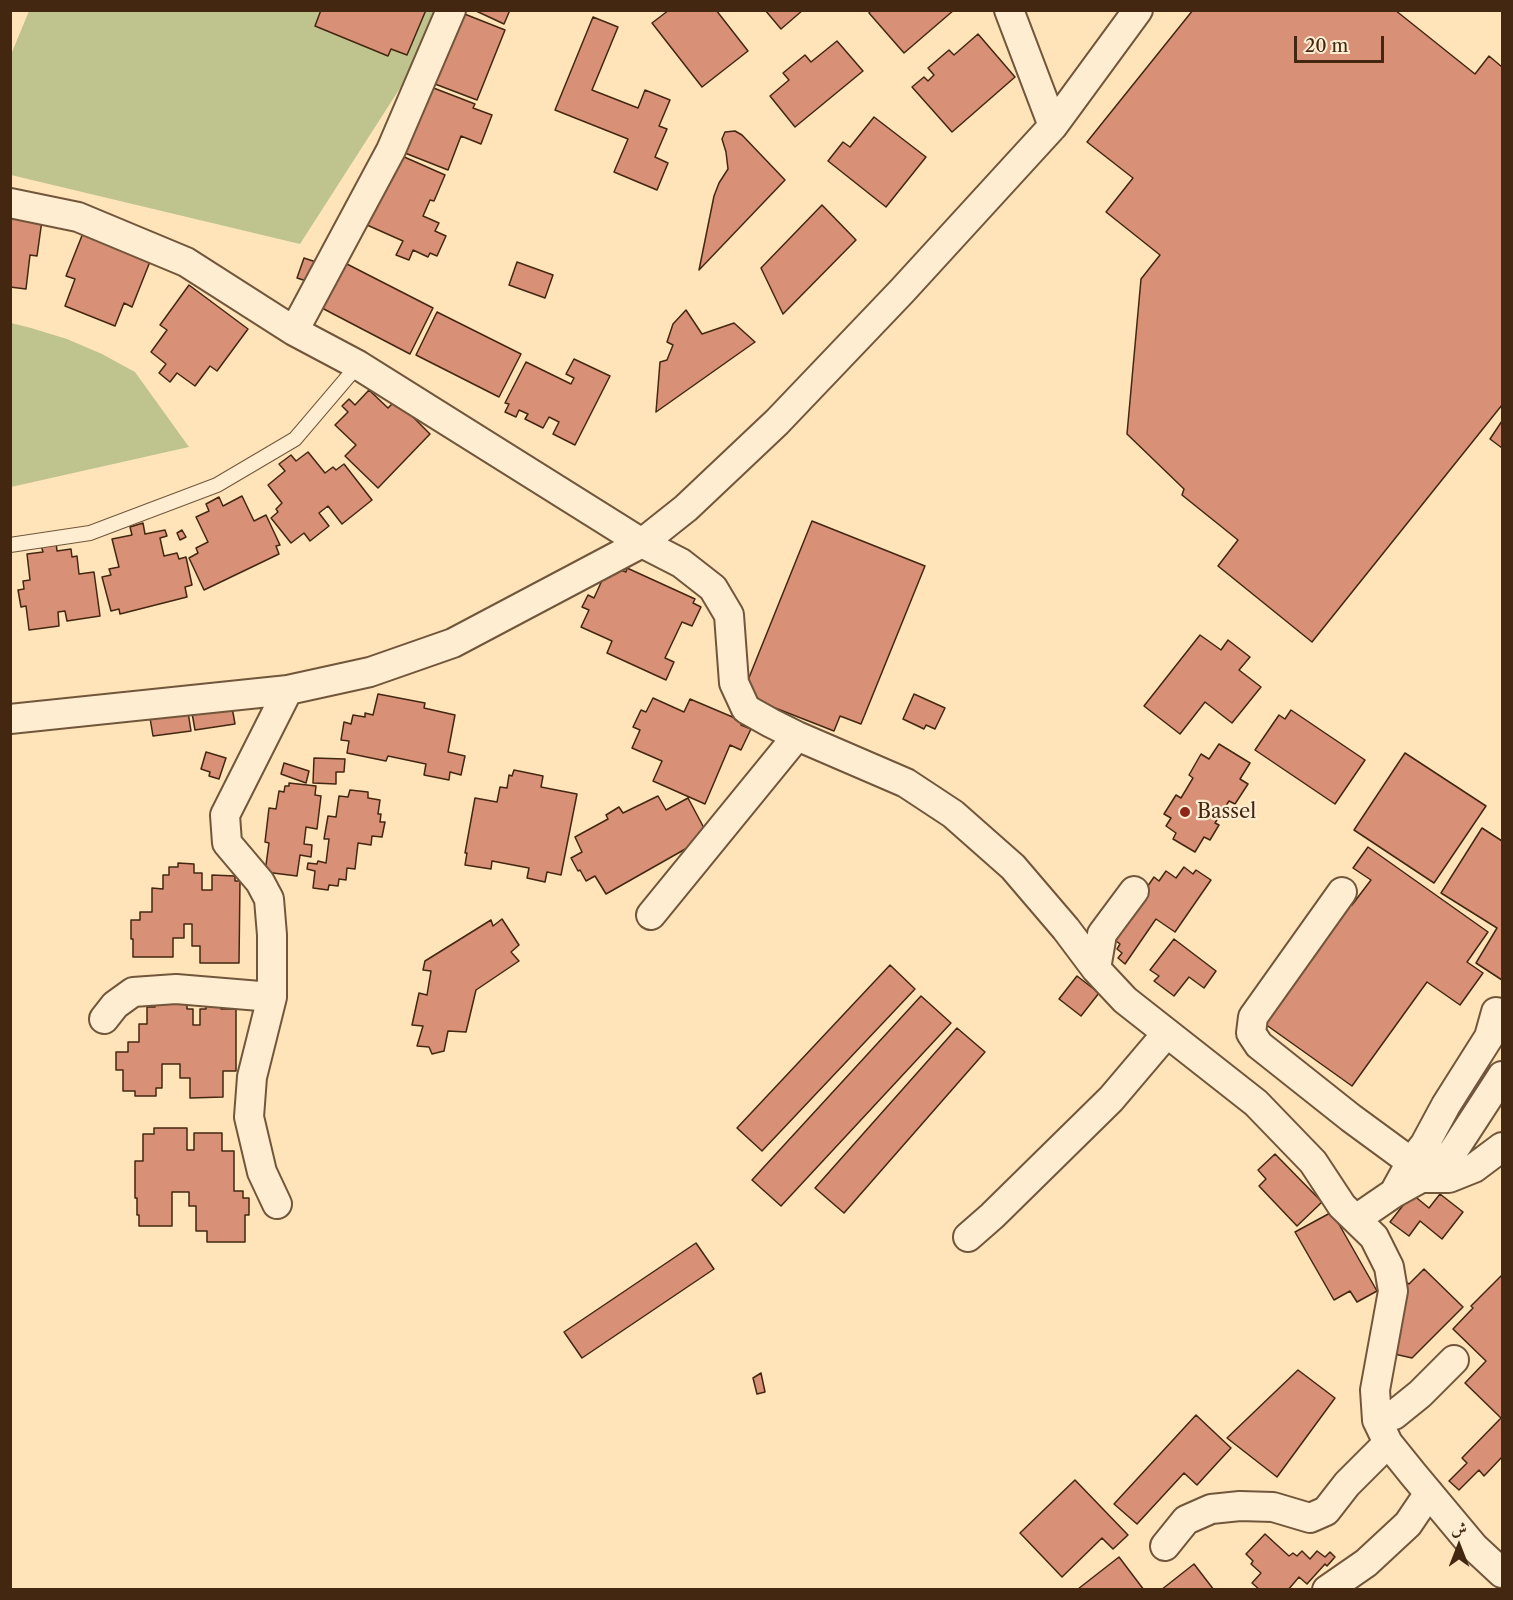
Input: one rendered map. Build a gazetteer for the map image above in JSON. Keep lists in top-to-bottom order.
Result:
{
  "places": ["Bassel"],
  "scale_bar": "20 m",
  "north": "top"
}
